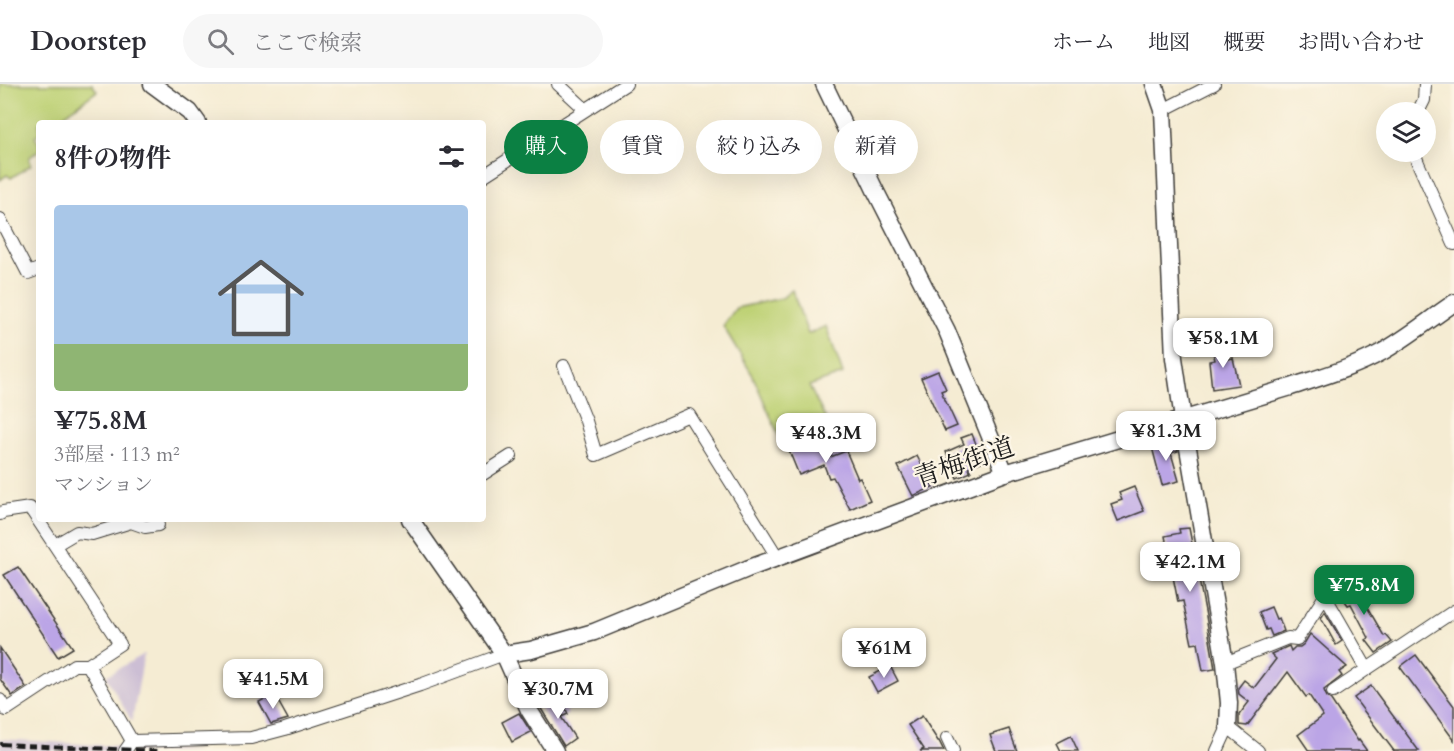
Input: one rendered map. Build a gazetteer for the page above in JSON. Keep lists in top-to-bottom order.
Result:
{
  "streets": {
    "main road": ["青梅街道"]
  },
  "page": {
    "header": "Doorstep",
    "search": "ここで検索",
    "nav": [
      "ホーム",
      "地図",
      "概要",
      "お問い合わせ"
    ],
    "chip": [
      "購入",
      "賃貸",
      "絞り込み",
      "新着"
    ],
    "heading": "8件の物件",
    "list": [
      {
        "name": "¥75.8M",
        "note": "3部屋 · 113 m² · マンション"
      }
    ],
    "price": [
      "¥58.1M",
      "¥81.3M",
      "¥48.3M",
      "¥42.1M",
      "¥75.8M",
      "¥61M",
      "¥41.5M",
      "¥30.7M"
    ]
  }
}
